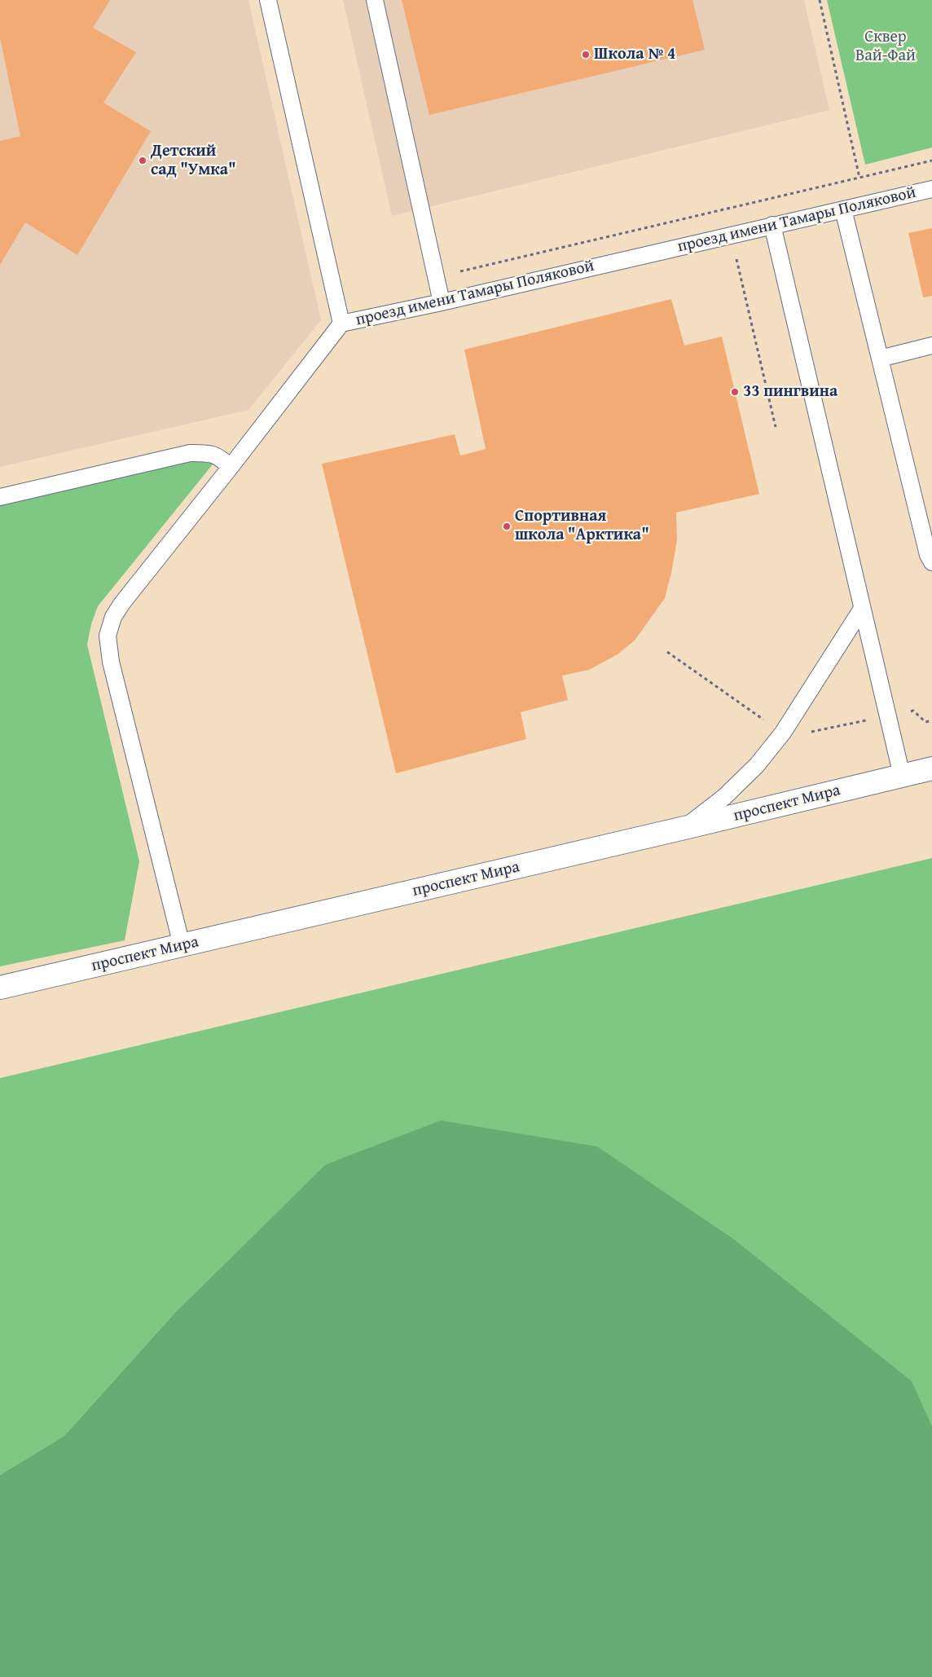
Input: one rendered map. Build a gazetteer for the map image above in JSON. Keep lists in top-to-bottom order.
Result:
{
  "streets": {
    "main road": ["проспект Мира"],
    "lane": ["проезд имени Тамары Поляковой"]
  },
  "parks": ["Сквер Вай-Фай"],
  "places": [
    "Школа № 4",
    "Детский сад \"Умка\"",
    "33 пингвина",
    "Спортивная школа \"Арктика\""
  ]
}
